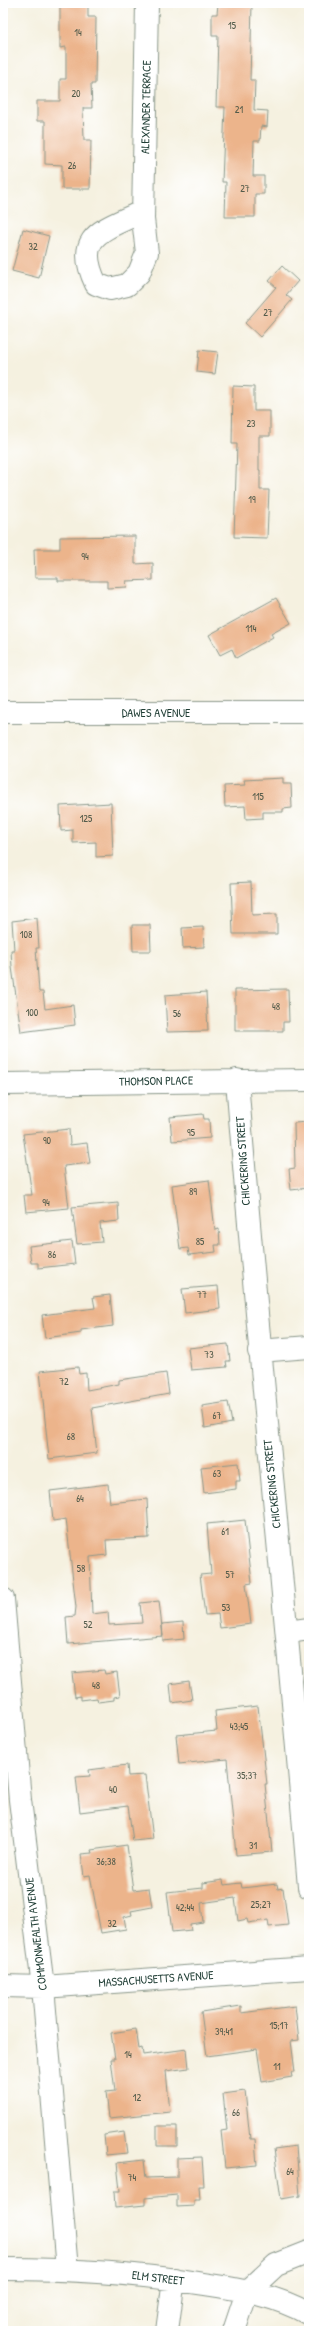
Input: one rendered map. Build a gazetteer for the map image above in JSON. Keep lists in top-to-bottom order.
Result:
{
  "streets": {
    "street": [
      "ALEXANDER TERRACE",
      "DAWES AVENUE",
      "THOMSON PLACE",
      "CHICKERING STREET",
      "COMMONWEALTH AVENUE",
      "MASSACHUSETTS AVENUE",
      "ELM STREET"
    ]
  },
  "crossings": [
    ["THOMSON PLACE", "CHICKERING STREET"],
    ["COMMONWEALTH AVENUE", "MASSACHUSETTS AVENUE"],
    ["COMMONWEALTH AVENUE", "ELM STREET"]
  ],
  "house_numbers": [
    "15",
    "14",
    "20",
    "21",
    "26",
    "27",
    "32",
    "27",
    "23",
    "19",
    "94",
    "114",
    "115",
    "125",
    "108",
    "48",
    "100",
    "56",
    "95",
    "90",
    "89",
    "94",
    "85",
    "86",
    "77",
    "73",
    "72",
    "67",
    "68",
    "63",
    "64",
    "61",
    "58",
    "57",
    "53",
    "52",
    "48",
    "43;45",
    "35;37",
    "40",
    "31",
    "36;38",
    "25;27",
    "42;44",
    "32",
    "15;17",
    "39;41",
    "14",
    "11",
    "12",
    "66",
    "64",
    "74"
  ]
}
